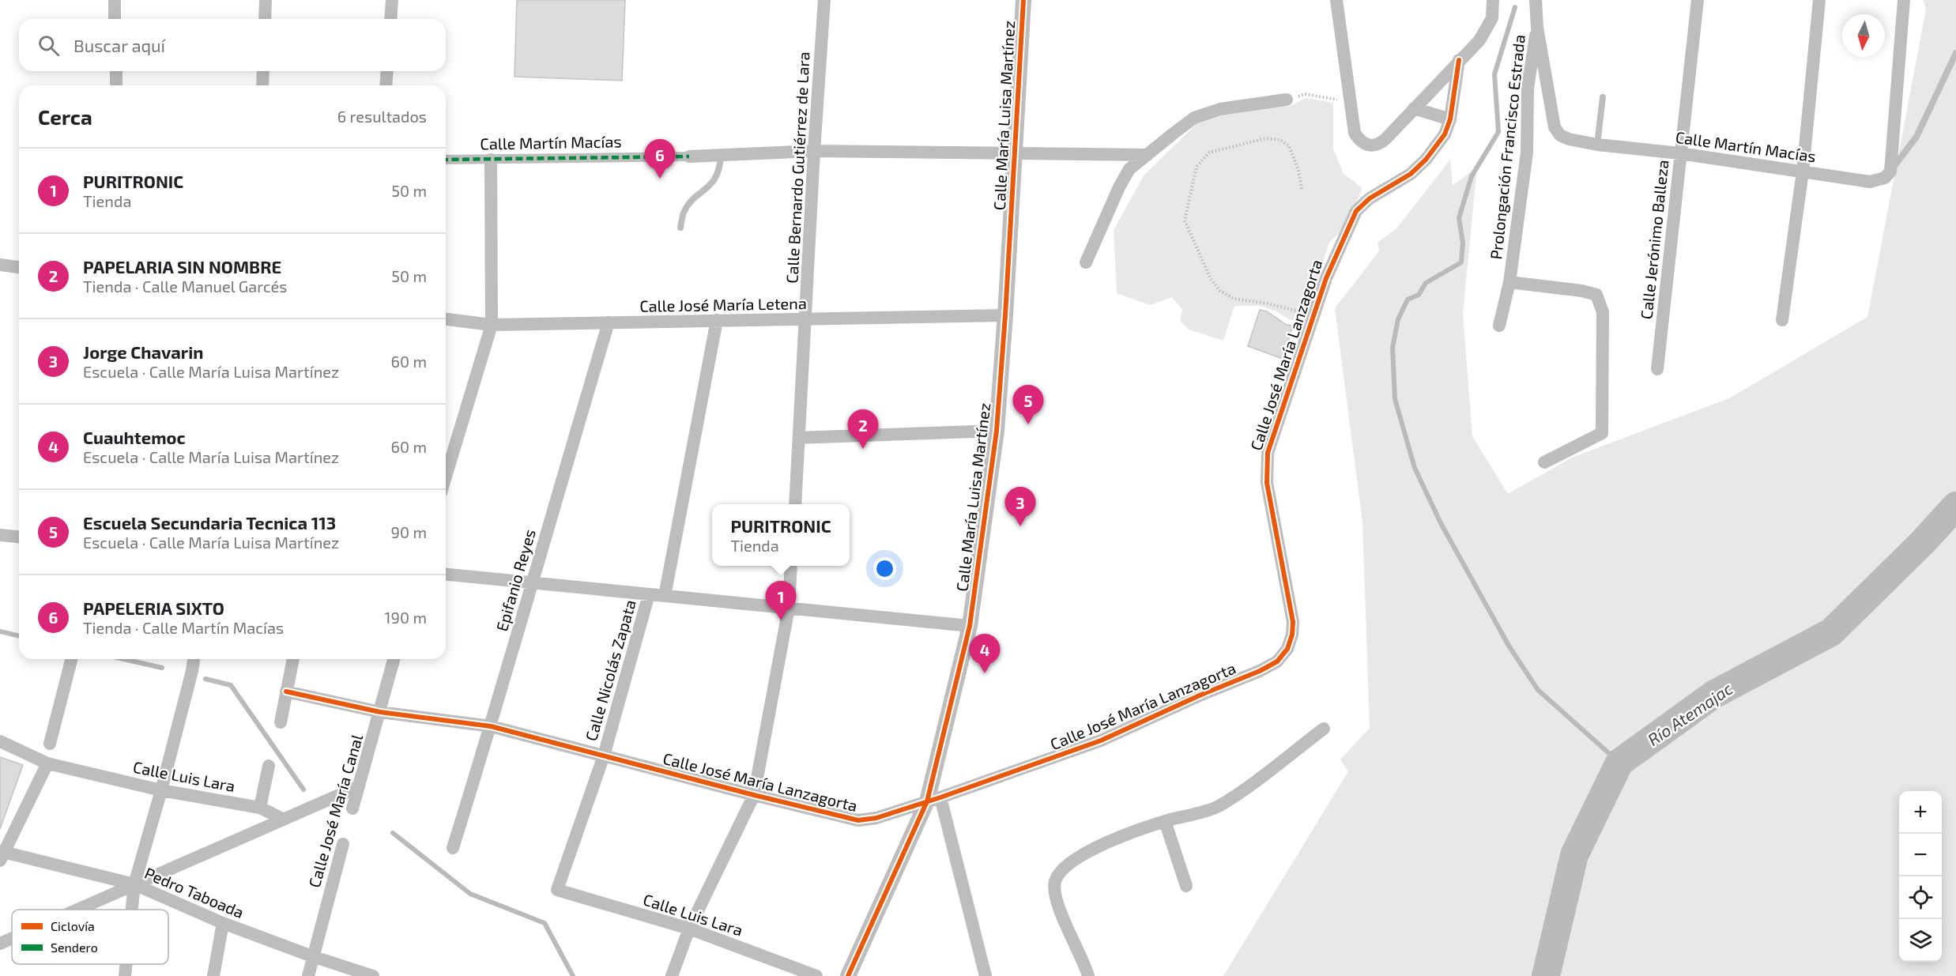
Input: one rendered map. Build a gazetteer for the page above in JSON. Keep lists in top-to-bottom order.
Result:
{
  "streets": {
    "street": [
      "Calle María Luisa Martínez",
      "Calle Martín Macías",
      "Prolongación Francisco Estrada",
      "Calle Bernardo Gutiérrez de Lara",
      "Calle Jerónimo Balleza",
      "Calle José María Letena",
      "Calle José María Lanzagorta",
      "Epifanio Reyes",
      "Calle Nicolás Zapata",
      "Calle Luis Lara",
      "Calle José María Canal",
      "Pedro Taboada"
    ]
  },
  "crossings": [
    ["Calle María Luisa Martínez", "Calle José María Letena"],
    ["Calle María Luisa Martínez", "Calle José María Lanzagorta"],
    ["Calle Martín Macías", "Prolongación Francisco Estrada"],
    ["Calle Martín Macías", "Calle Jerónimo Balleza"],
    ["Calle Bernardo Gutiérrez de Lara", "Calle José María Letena"],
    ["Calle José María Letena", "Epifanio Reyes"],
    ["Calle José María Lanzagorta", "Epifanio Reyes"],
    ["Calle José María Lanzagorta", "Calle Nicolás Zapata"],
    ["Calle José María Lanzagorta", "Calle José María Canal"],
    ["Calle Nicolás Zapata", "Calle Luis Lara"],
    ["Calle José María Canal", "Pedro Taboada"]
  ],
  "water": ["Río Atemajac"],
  "legend": ["Ciclovía", "Sendero"],
  "north": "bottom",
  "page": {
    "search": "Buscar aquí",
    "heading": ["Cerca", "6 resultados"],
    "pins": [
      "6",
      "5",
      "2",
      "3",
      "1",
      "4"
    ],
    "list": [
      {
        "mark": "1",
        "name": "PURITRONIC",
        "note": "Tienda",
        "value": "50 m"
      },
      {
        "mark": "2",
        "name": "PAPELARIA SIN NOMBRE",
        "note": "Tienda · Calle Manuel Garcés",
        "value": "50 m"
      },
      {
        "mark": "3",
        "name": "Jorge Chavarin",
        "note": "Escuela · Calle María Luisa Martínez",
        "value": "60 m"
      },
      {
        "mark": "4",
        "name": "Cuauhtemoc",
        "note": "Escuela · Calle María Luisa Martínez",
        "value": "60 m"
      },
      {
        "mark": "5",
        "name": "Escuela Secundaria Tecnica 113",
        "note": "Escuela · Calle María Luisa Martínez",
        "value": "90 m"
      },
      {
        "mark": "6",
        "name": "PAPELERIA SIXTO",
        "note": "Tienda · Calle Martín Macías",
        "value": "190 m"
      }
    ],
    "popup": ["PURITRONIC", "Tienda"],
    "map_buttons": ["+", "−"]
  }
}
